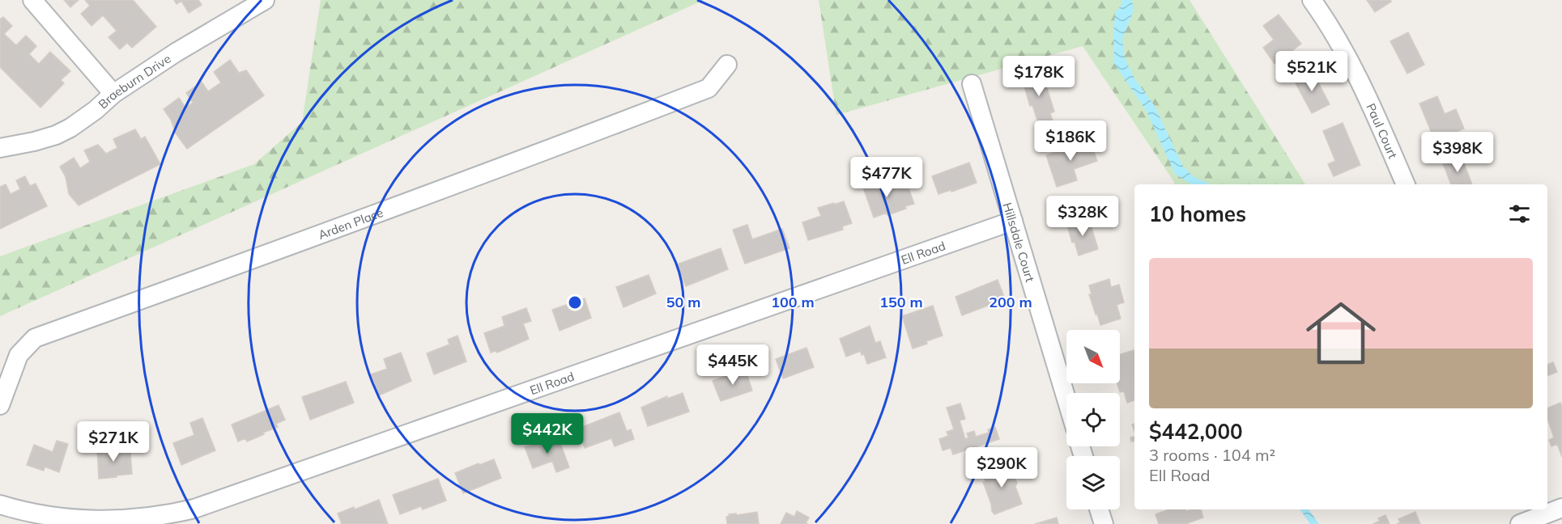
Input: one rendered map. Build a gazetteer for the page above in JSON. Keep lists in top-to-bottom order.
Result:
{
  "streets": {
    "street": [
      "Braeburn Drive",
      "Paul Court",
      "Arden Place",
      "Hillsdale Court",
      "Ell Road"
    ]
  },
  "crossings": [
    ["Hillsdale Court", "Ell Road"]
  ],
  "north": "bottom right",
  "page": {
    "price": [
      "$521K",
      "$178K",
      "$186K",
      "$398K",
      "$477K",
      "$328K",
      "$445K",
      "$442K",
      "$271K",
      "$290K"
    ],
    "heading": "10 homes",
    "list": [
      {
        "name": "$442,000",
        "note": "3 rooms · 104 m² · Ell Road"
      }
    ]
  },
  "rings": [
    "50 m",
    "100 m",
    "150 m",
    "200 m"
  ]
}
